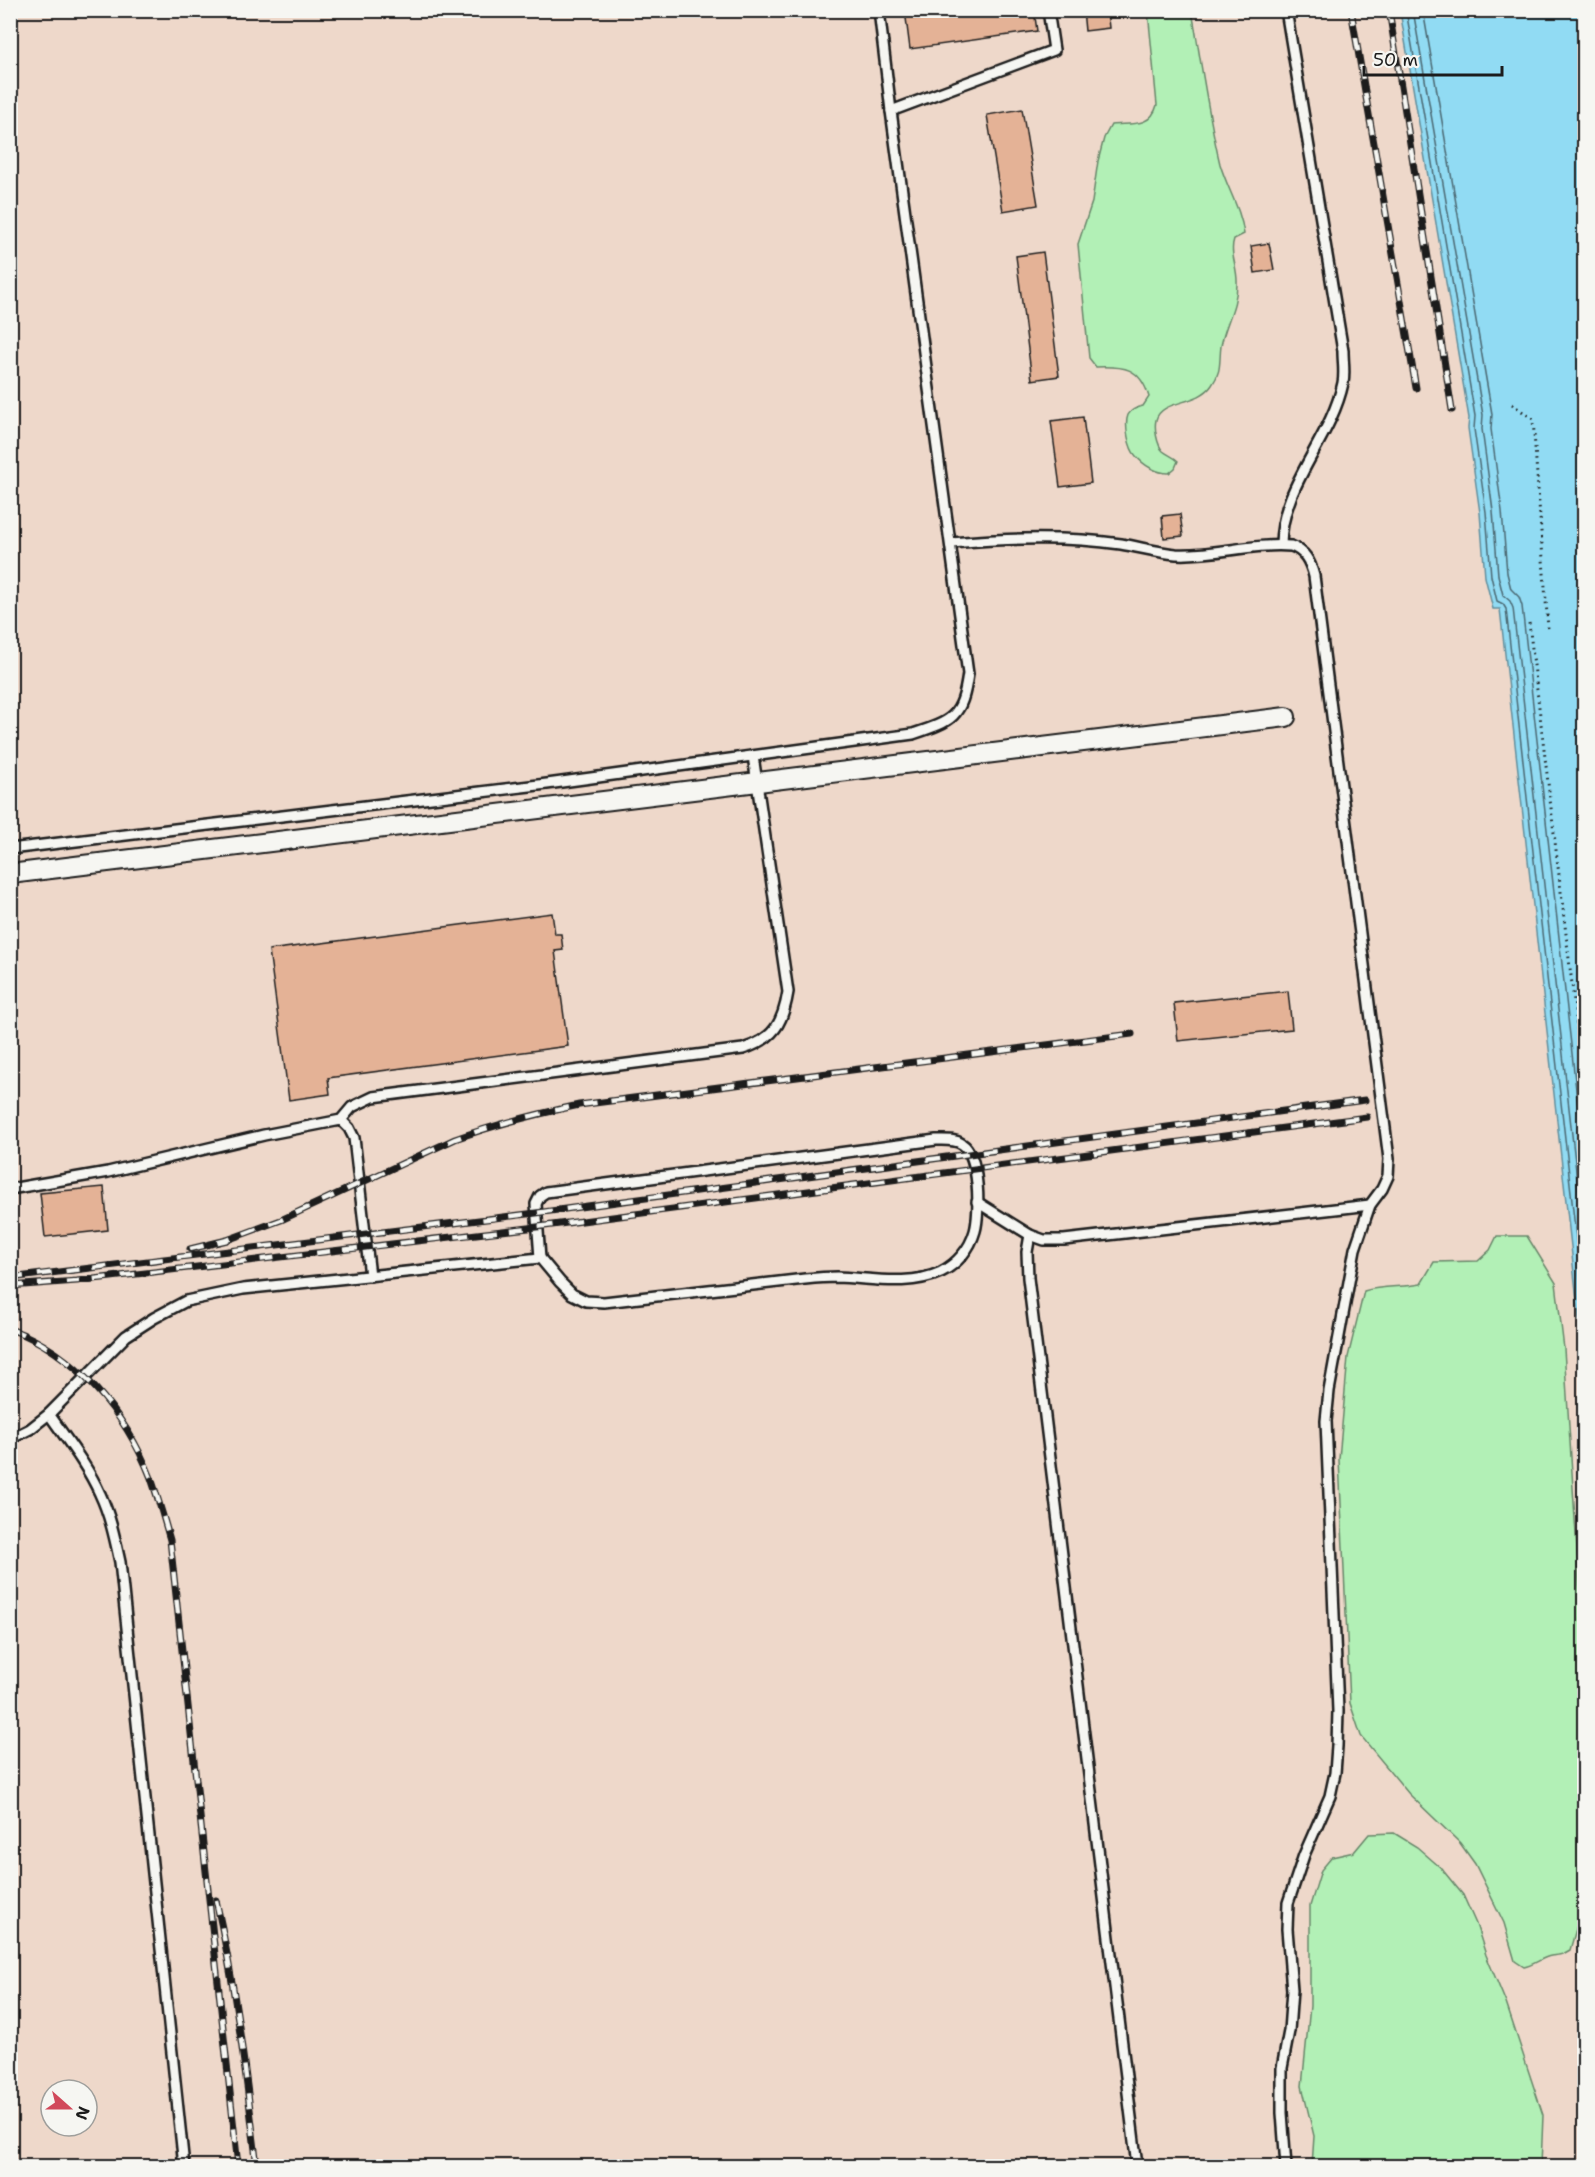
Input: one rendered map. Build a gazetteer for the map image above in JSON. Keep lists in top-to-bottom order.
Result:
{
  "scale_bar": "50 m",
  "north": "right"
}
